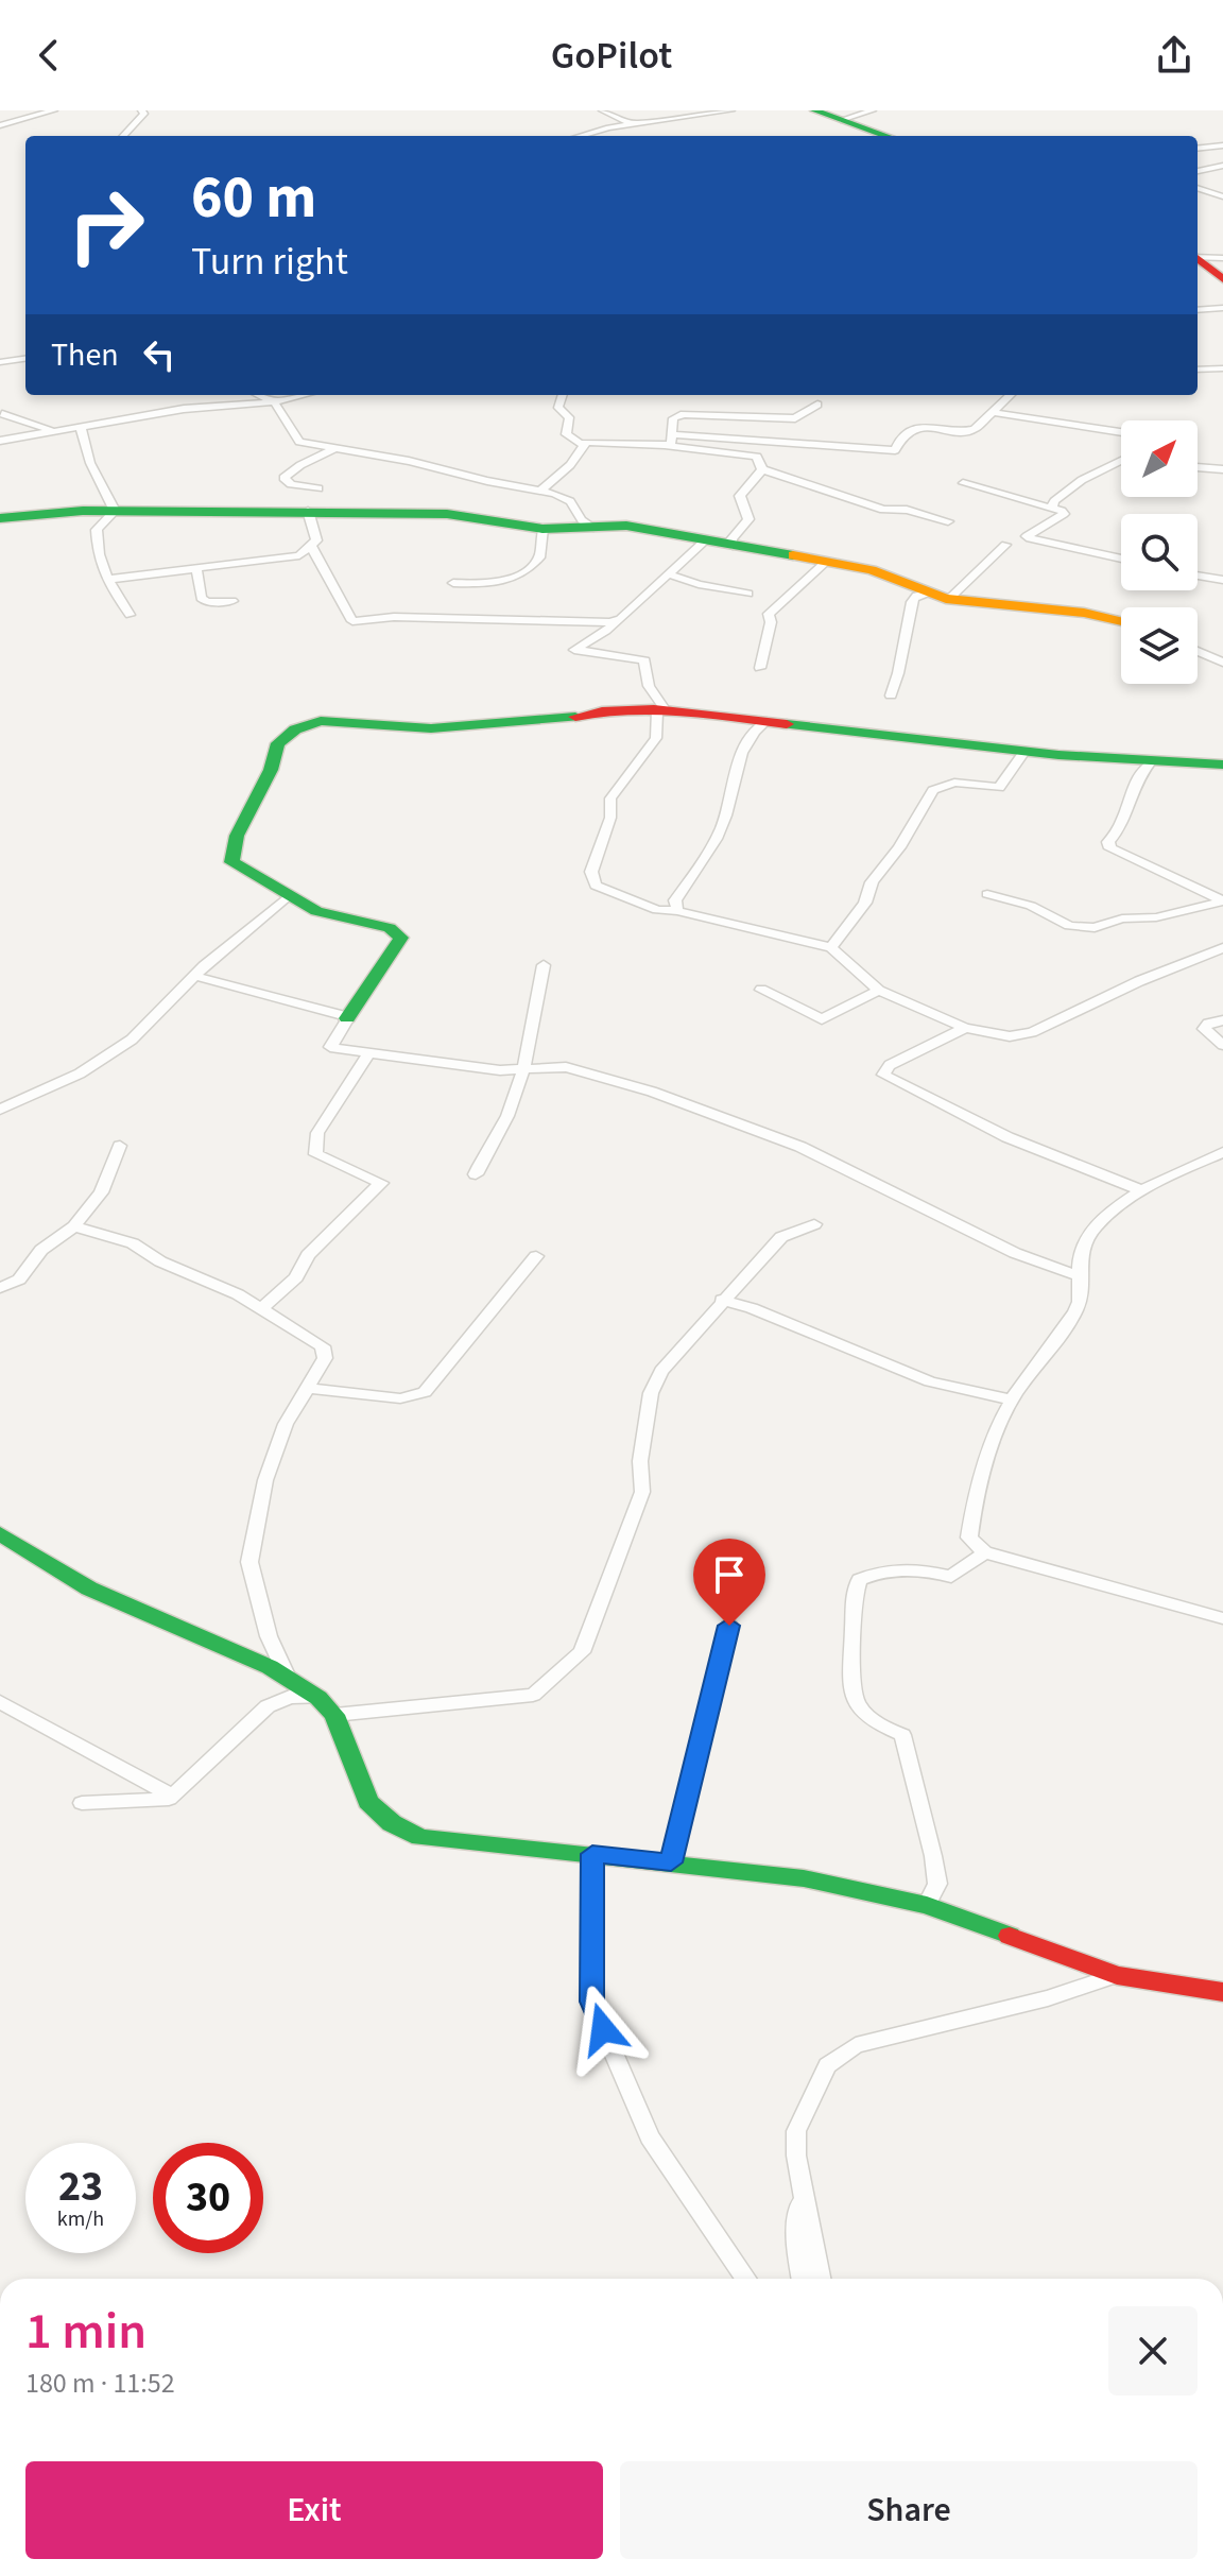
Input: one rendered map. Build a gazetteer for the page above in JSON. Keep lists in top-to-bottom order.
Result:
{
  "north": "top right",
  "page": {
    "header": "GoPilot",
    "turn": ["60 m", "Turn right"],
    "then": "Then",
    "speed": "23 km/h",
    "limit": "30",
    "heading": ["1 min", "180 m · 11:52"],
    "buttons": ["Exit", "Share"]
  }
}
